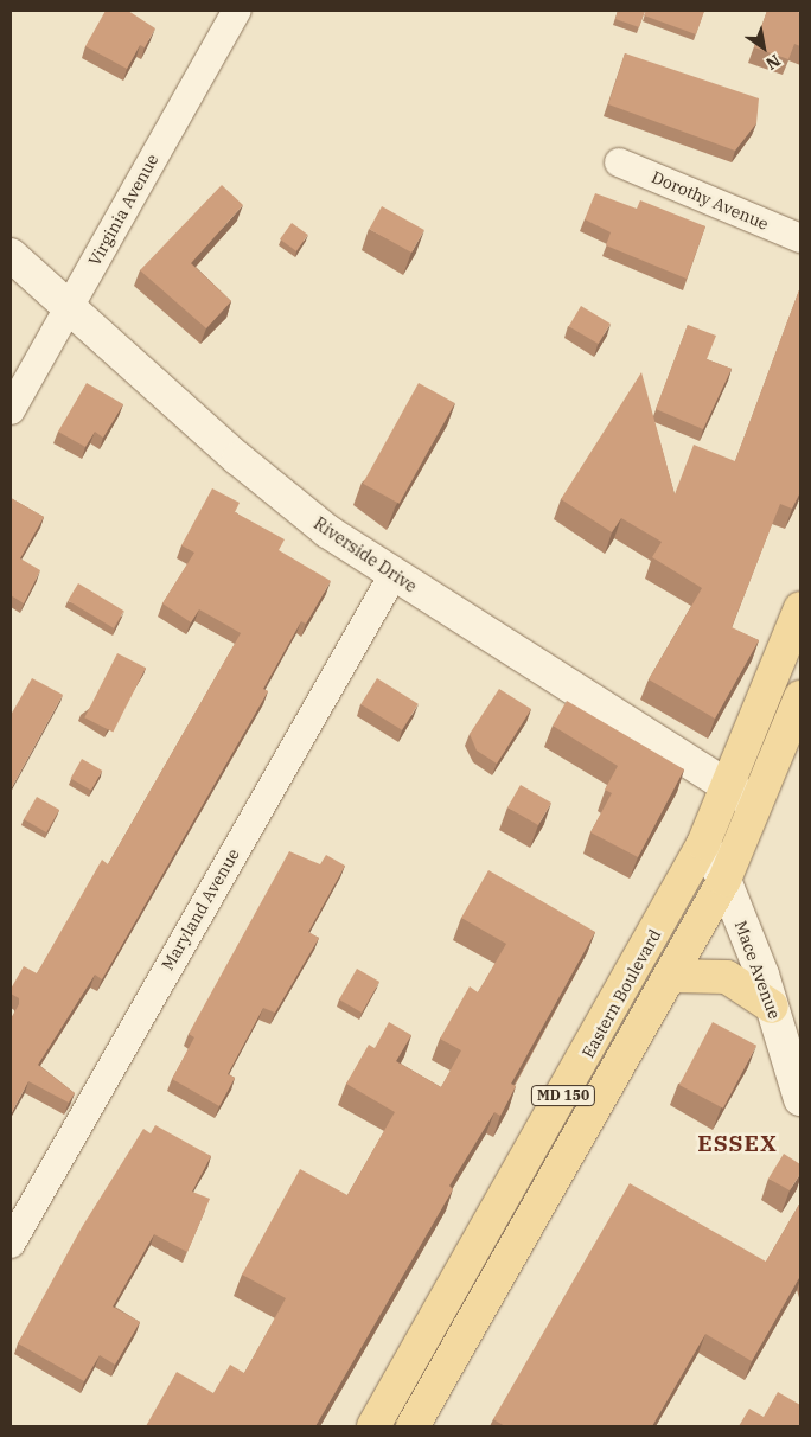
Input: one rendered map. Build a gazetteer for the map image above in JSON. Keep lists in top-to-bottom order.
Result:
{
  "streets": {
    "main road": ["Eastern Boulevard", "MD 150"],
    "street": [
      "Dorothy Avenue",
      "Virginia Avenue",
      "Riverside Drive",
      "Maryland Avenue",
      "Mace Avenue"
    ]
  },
  "crossings": [
    ["Virginia Avenue", "Riverside Drive"],
    ["Riverside Drive", "Maryland Avenue"],
    ["Riverside Drive", "Eastern Boulevard"],
    ["Mace Avenue", "Eastern Boulevard"]
  ],
  "districts": ["ESSEX"],
  "north": "bottom right"
}
